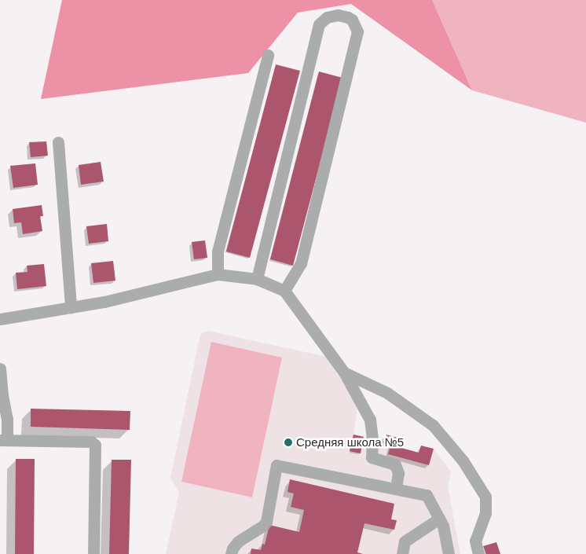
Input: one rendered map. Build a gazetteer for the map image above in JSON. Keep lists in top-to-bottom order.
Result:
{
  "places": ["Средняя школа №5"]
}
